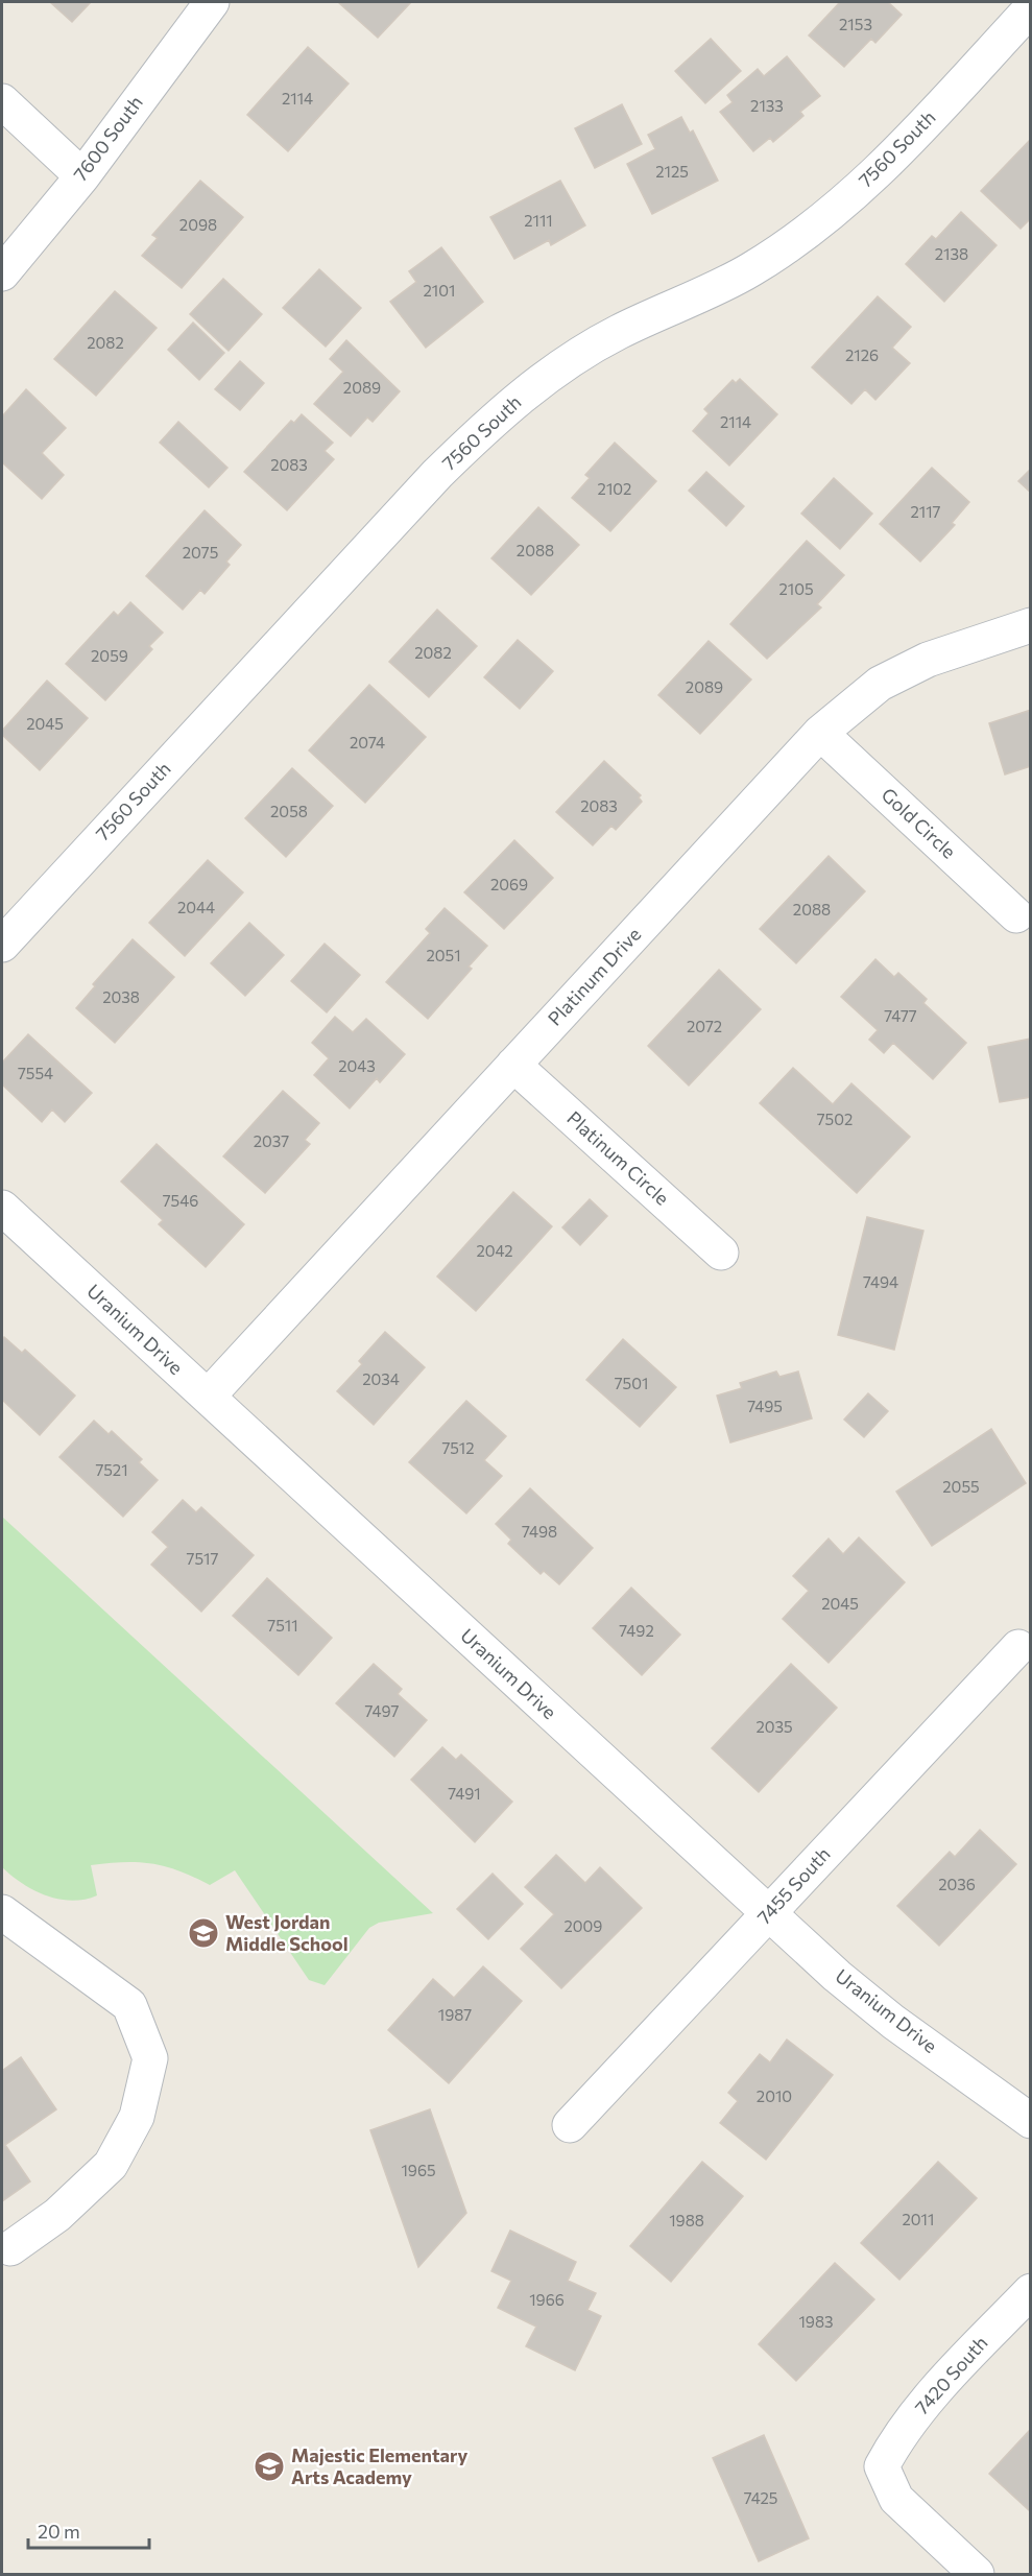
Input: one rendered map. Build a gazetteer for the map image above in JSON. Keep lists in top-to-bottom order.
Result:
{
  "streets": {
    "street": [
      "7600 South",
      "7560 South",
      "Gold Circle",
      "Platinum Drive",
      "Platinum Circle",
      "Uranium Drive",
      "7455 South",
      "7420 South"
    ]
  },
  "crossings": [
    ["Gold Circle", "Platinum Drive"],
    ["Platinum Drive", "Platinum Circle"],
    ["Platinum Drive", "Uranium Drive"],
    ["Uranium Drive", "7455 South"]
  ],
  "places": {
    "school or university": ["West Jordan Middle School", "Majestic Elementary Arts Academy"]
  },
  "house_numbers": [
    "2153",
    "2114",
    "2133",
    "2125",
    "2111",
    "2098",
    "2138",
    "2101",
    "2082",
    "2126",
    "2089",
    "2114",
    "2083",
    "2102",
    "2117",
    "2088",
    "2075",
    "2105",
    "2082",
    "2059",
    "2089",
    "2045",
    "2074",
    "2083",
    "2058",
    "2069",
    "2044",
    "2088",
    "2051",
    "2038",
    "7477",
    "2072",
    "2043",
    "7554",
    "7502",
    "2037",
    "7546",
    "2042",
    "7494",
    "2034",
    "7501",
    "7495",
    "7512",
    "7521",
    "2055",
    "7498",
    "7517",
    "2045",
    "7511",
    "7492",
    "7497",
    "2035",
    "7491",
    "2036",
    "2009",
    "1987",
    "2010",
    "1965",
    "2011",
    "1988",
    "1966",
    "1983",
    "7425"
  ],
  "scale_bar": "20 m"
}
